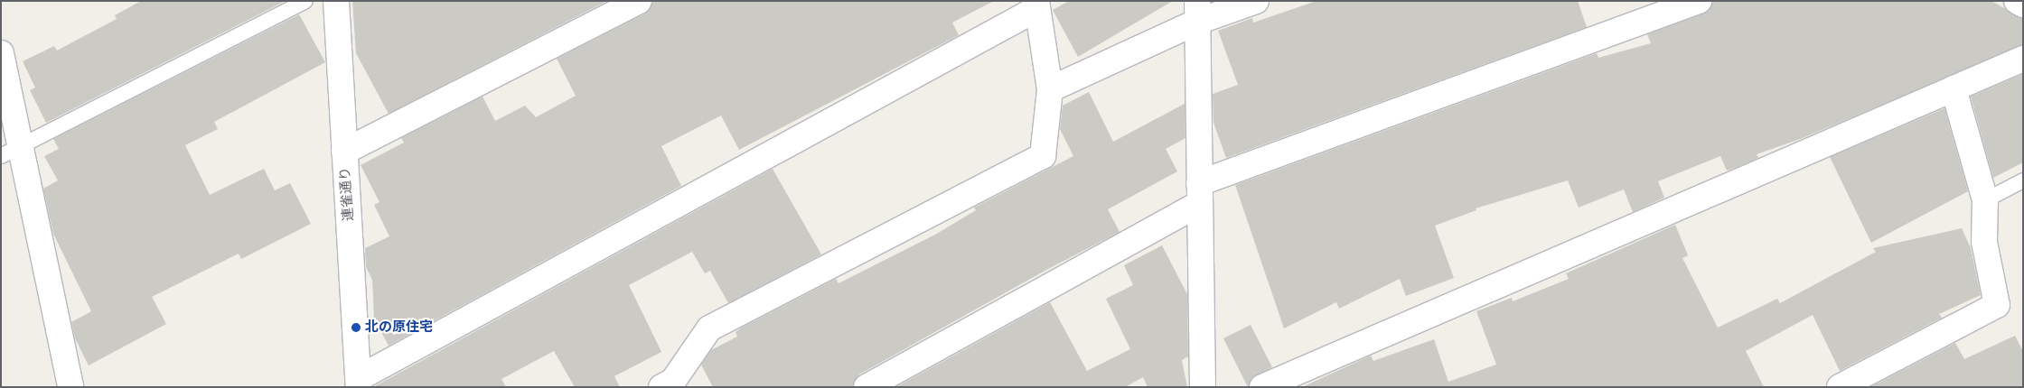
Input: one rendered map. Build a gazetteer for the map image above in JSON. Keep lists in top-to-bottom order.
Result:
{
  "streets": {
    "street": ["連雀通り"]
  },
  "places": ["北の原住宅"]
}
